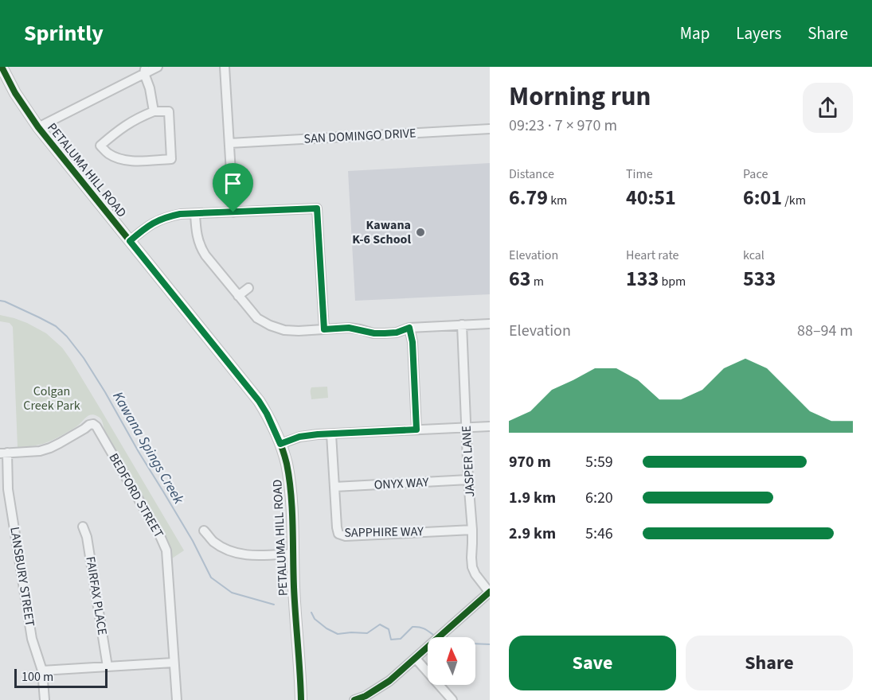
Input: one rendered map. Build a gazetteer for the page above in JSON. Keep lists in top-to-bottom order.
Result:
{
  "streets": {
    "main road": ["PETALUMA HILL ROAD"],
    "street": [
      "SAN DOMINGO DRIVE",
      "JASPER LANE",
      "ONYX WAY",
      "BEDFORD STREET",
      "SAPPHIRE WAY",
      "LANSBURY STREET",
      "FAIRFAX PLACE"
    ]
  },
  "crossings": [
    ["JASPER LANE", "ONYX WAY"],
    ["JASPER LANE", "SAPPHIRE WAY"],
    ["ONYX WAY", "SAPPHIRE WAY"],
    ["BEDFORD STREET", "LANSBURY STREET"]
  ],
  "water": ["Kawana Spings Creek"],
  "parks": ["Colgan Creek Park"],
  "places": ["Kawana K-6 School"],
  "scale_bar": "100 m",
  "north": "top",
  "page": {
    "header": "Sprintly",
    "nav": ["Map", "Layers", "Share"],
    "heading": ["Morning run", "09:23 · 7 × 970 m"],
    "stats": [
      ["Distance", "6.79 km"],
      ["Time", "40:51"],
      ["Pace", "6:01 /km"],
      ["Elevation", "63 m"],
      ["Heart rate", "133 bpm"],
      ["kcal", "533"]
    ],
    "chart": ["Elevation", "88–94 m"],
    "list": [
      {
        "name": "970 m",
        "note": "5:59"
      },
      {
        "name": "1.9 km",
        "note": "6:20"
      },
      {
        "name": "2.9 km",
        "note": "5:46"
      }
    ],
    "buttons": ["Save", "Share"],
    "scale": "100 m"
  }
}
